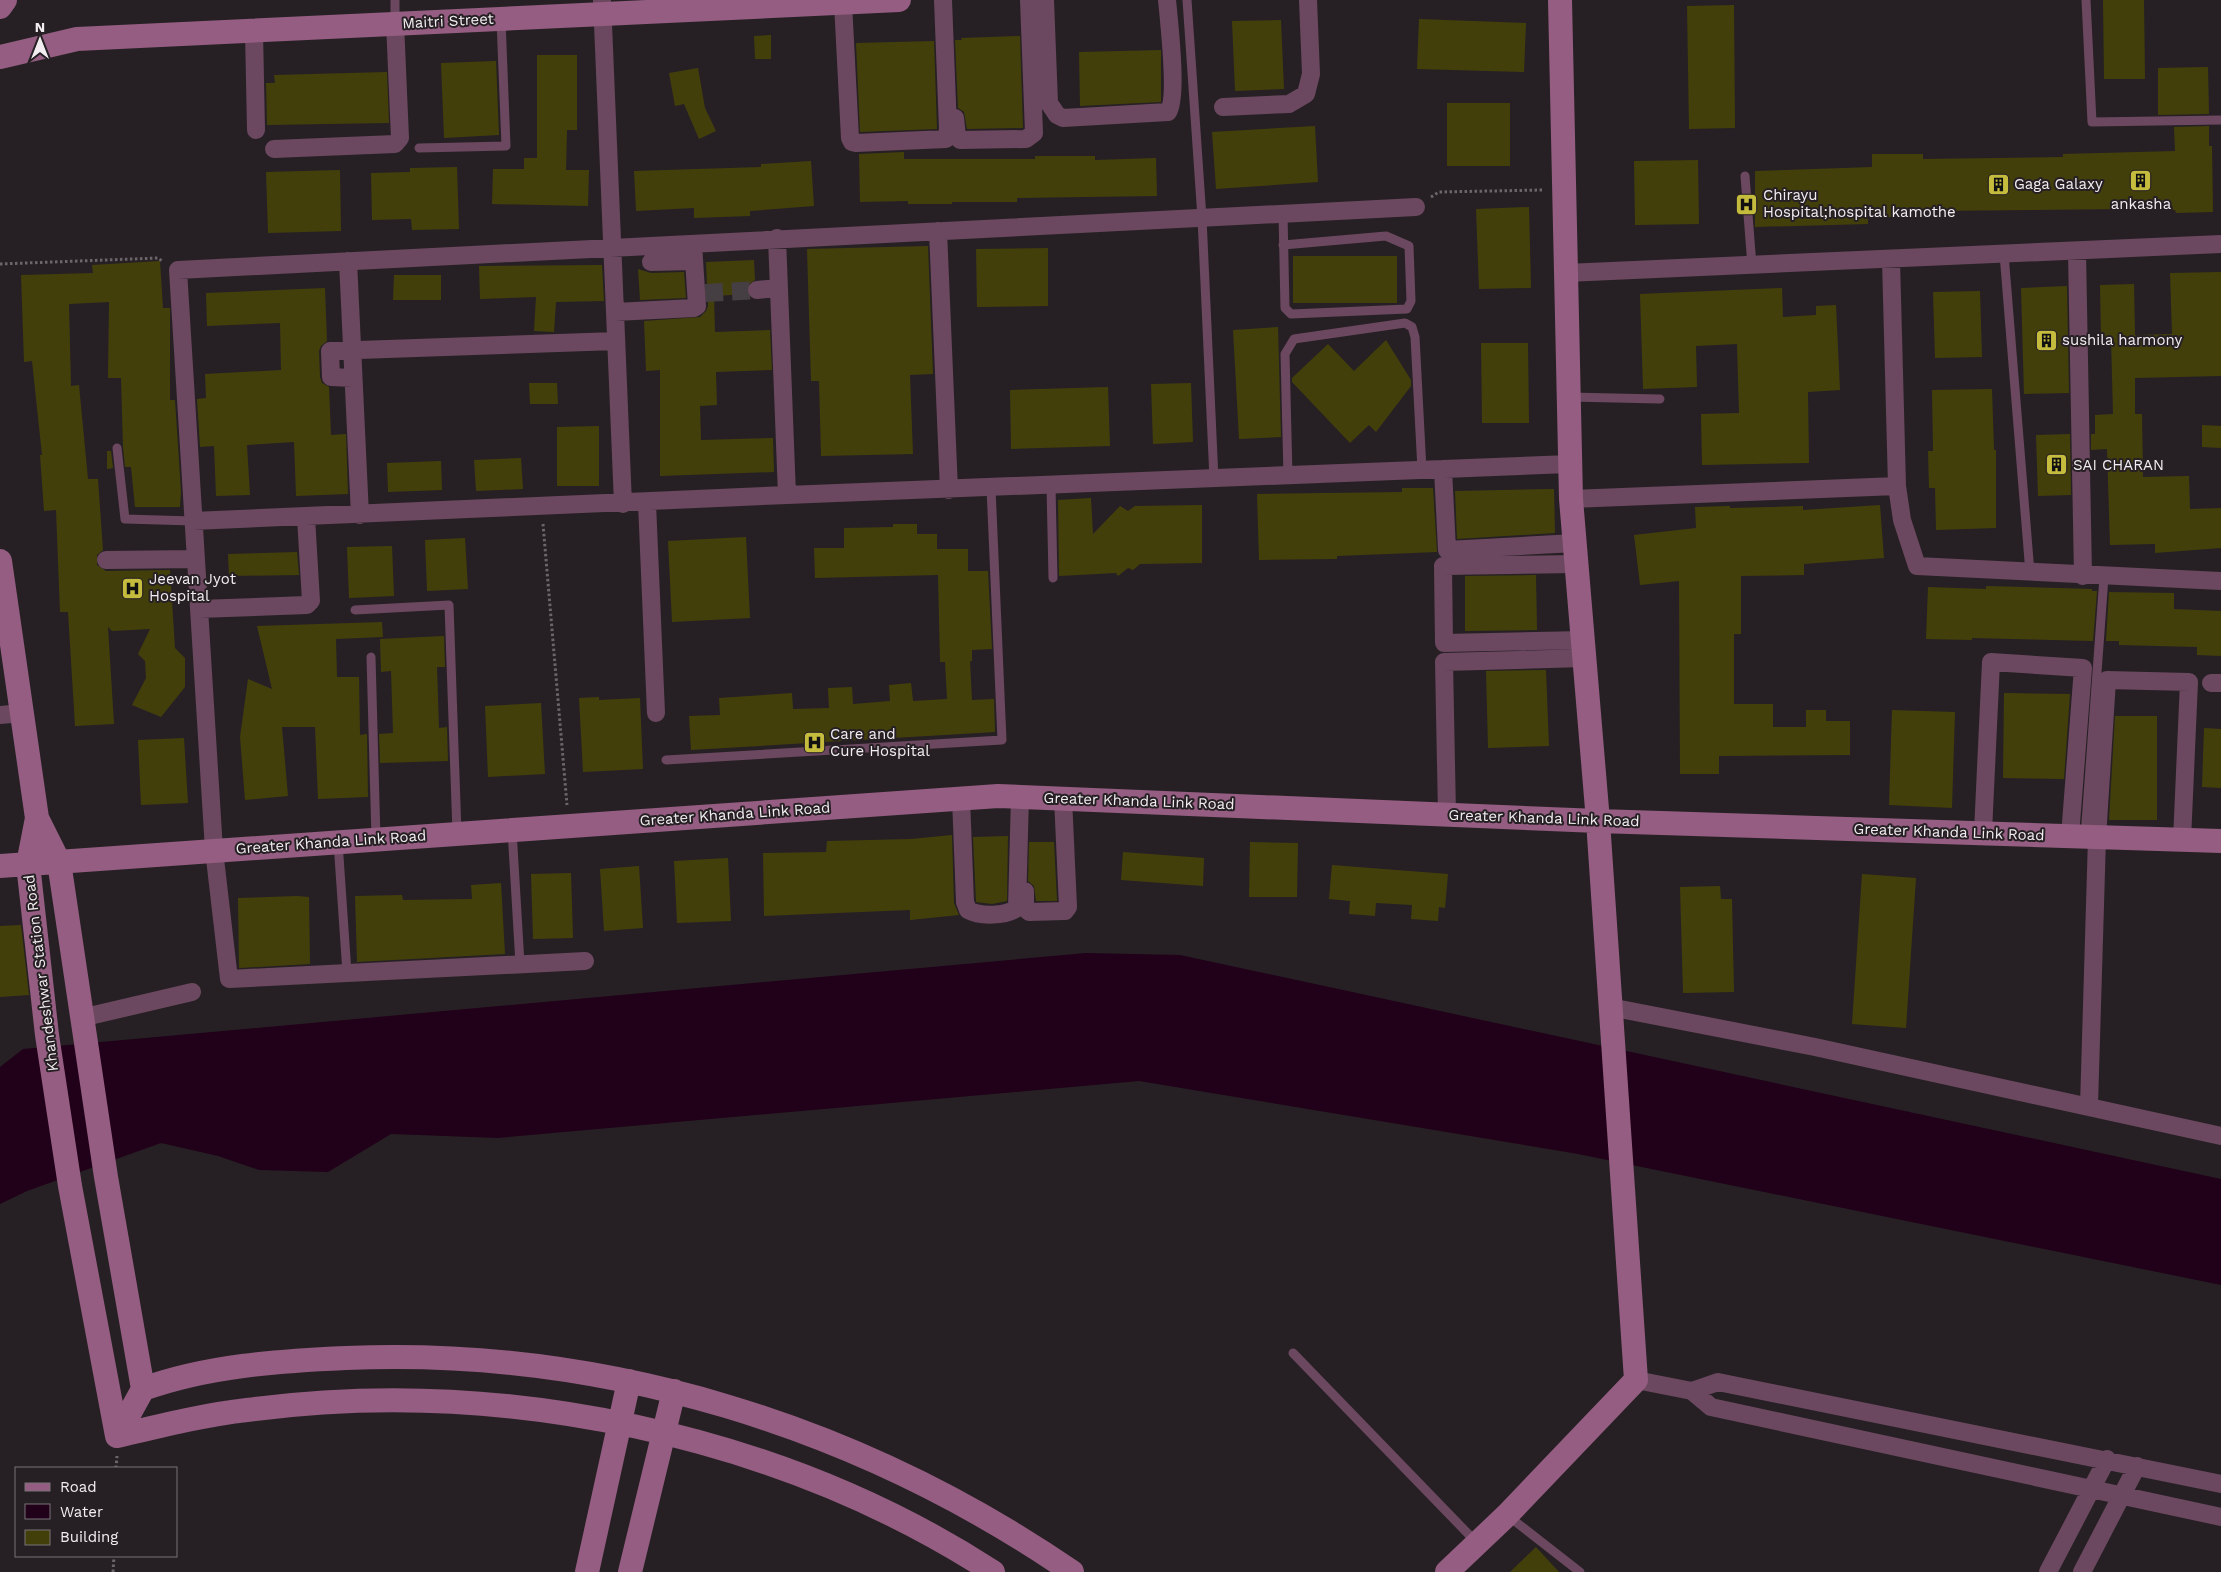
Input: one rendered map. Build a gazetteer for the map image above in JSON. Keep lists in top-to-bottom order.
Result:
{
  "streets": {
    "street": ["Maitri Street", "Greater Khanda Link Road", "Khandeshwar Station Road"]
  },
  "crossings": [
    ["Greater Khanda Link Road", "Khandeshwar Station Road"]
  ],
  "places": {
    "building": [
      "ankasha",
      "Gaga Galaxy",
      "sushila harmony",
      "SAI CHARAN"
    ],
    "hospital": ["Chirayu Hospital;hospital kamothe", "Jeevan Jyot Hospital", "Care and Cure Hospital"]
  },
  "legend": ["Road", "Water", "Building"],
  "north": "top"
}
